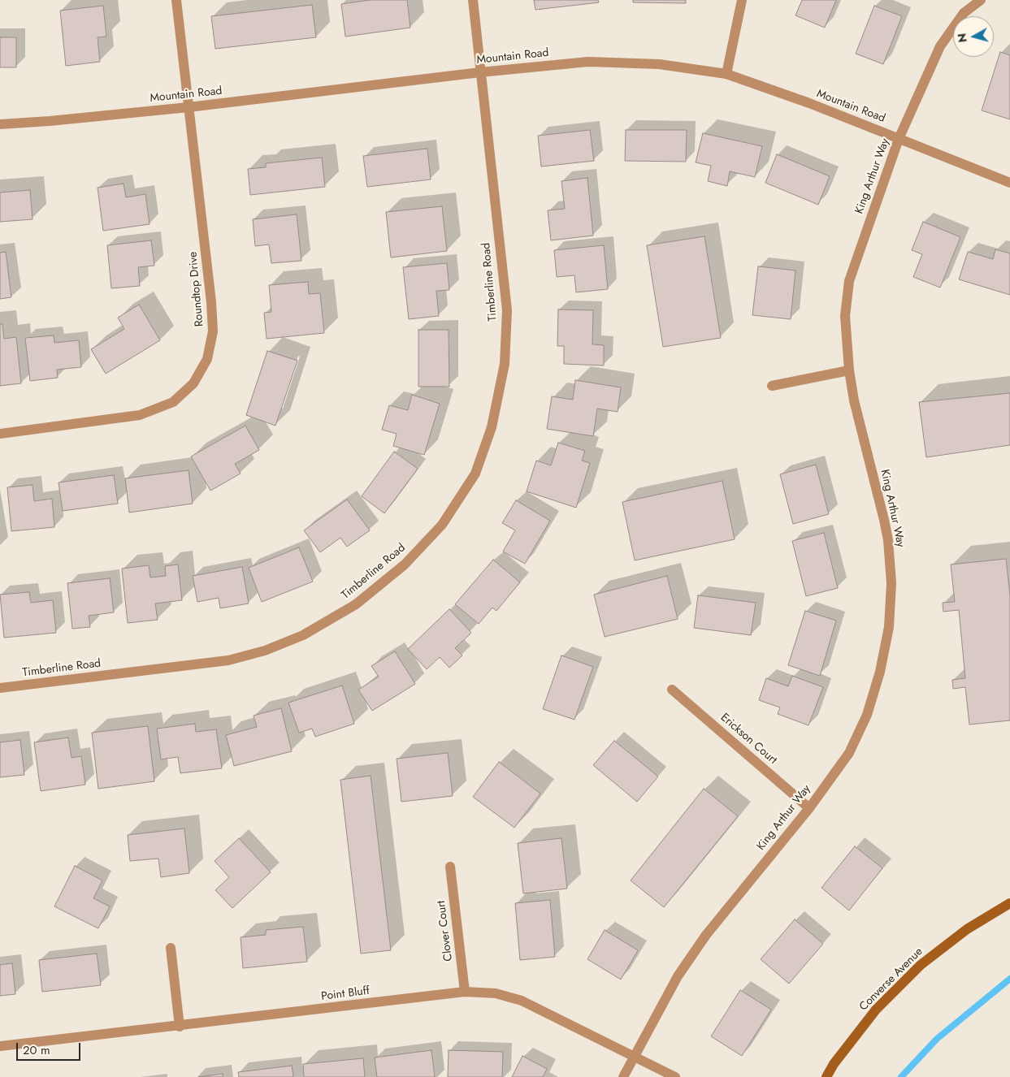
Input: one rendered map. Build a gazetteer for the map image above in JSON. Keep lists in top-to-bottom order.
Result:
{
  "streets": {
    "main road": ["Converse Avenue"],
    "street": [
      "Mountain Road",
      "King Arthur Way",
      "Timberline Road",
      "Roundtop Drive",
      "Erickson Court",
      "Clover Court",
      "Point Bluff"
    ]
  },
  "crossings": [
    ["Mountain Road", "King Arthur Way"],
    ["Mountain Road", "Timberline Road"],
    ["Mountain Road", "Roundtop Drive"],
    ["King Arthur Way", "Erickson Court"],
    ["King Arthur Way", "Point Bluff"],
    ["Clover Court", "Point Bluff"]
  ],
  "scale_bar": "20 m",
  "north": "left"
}
